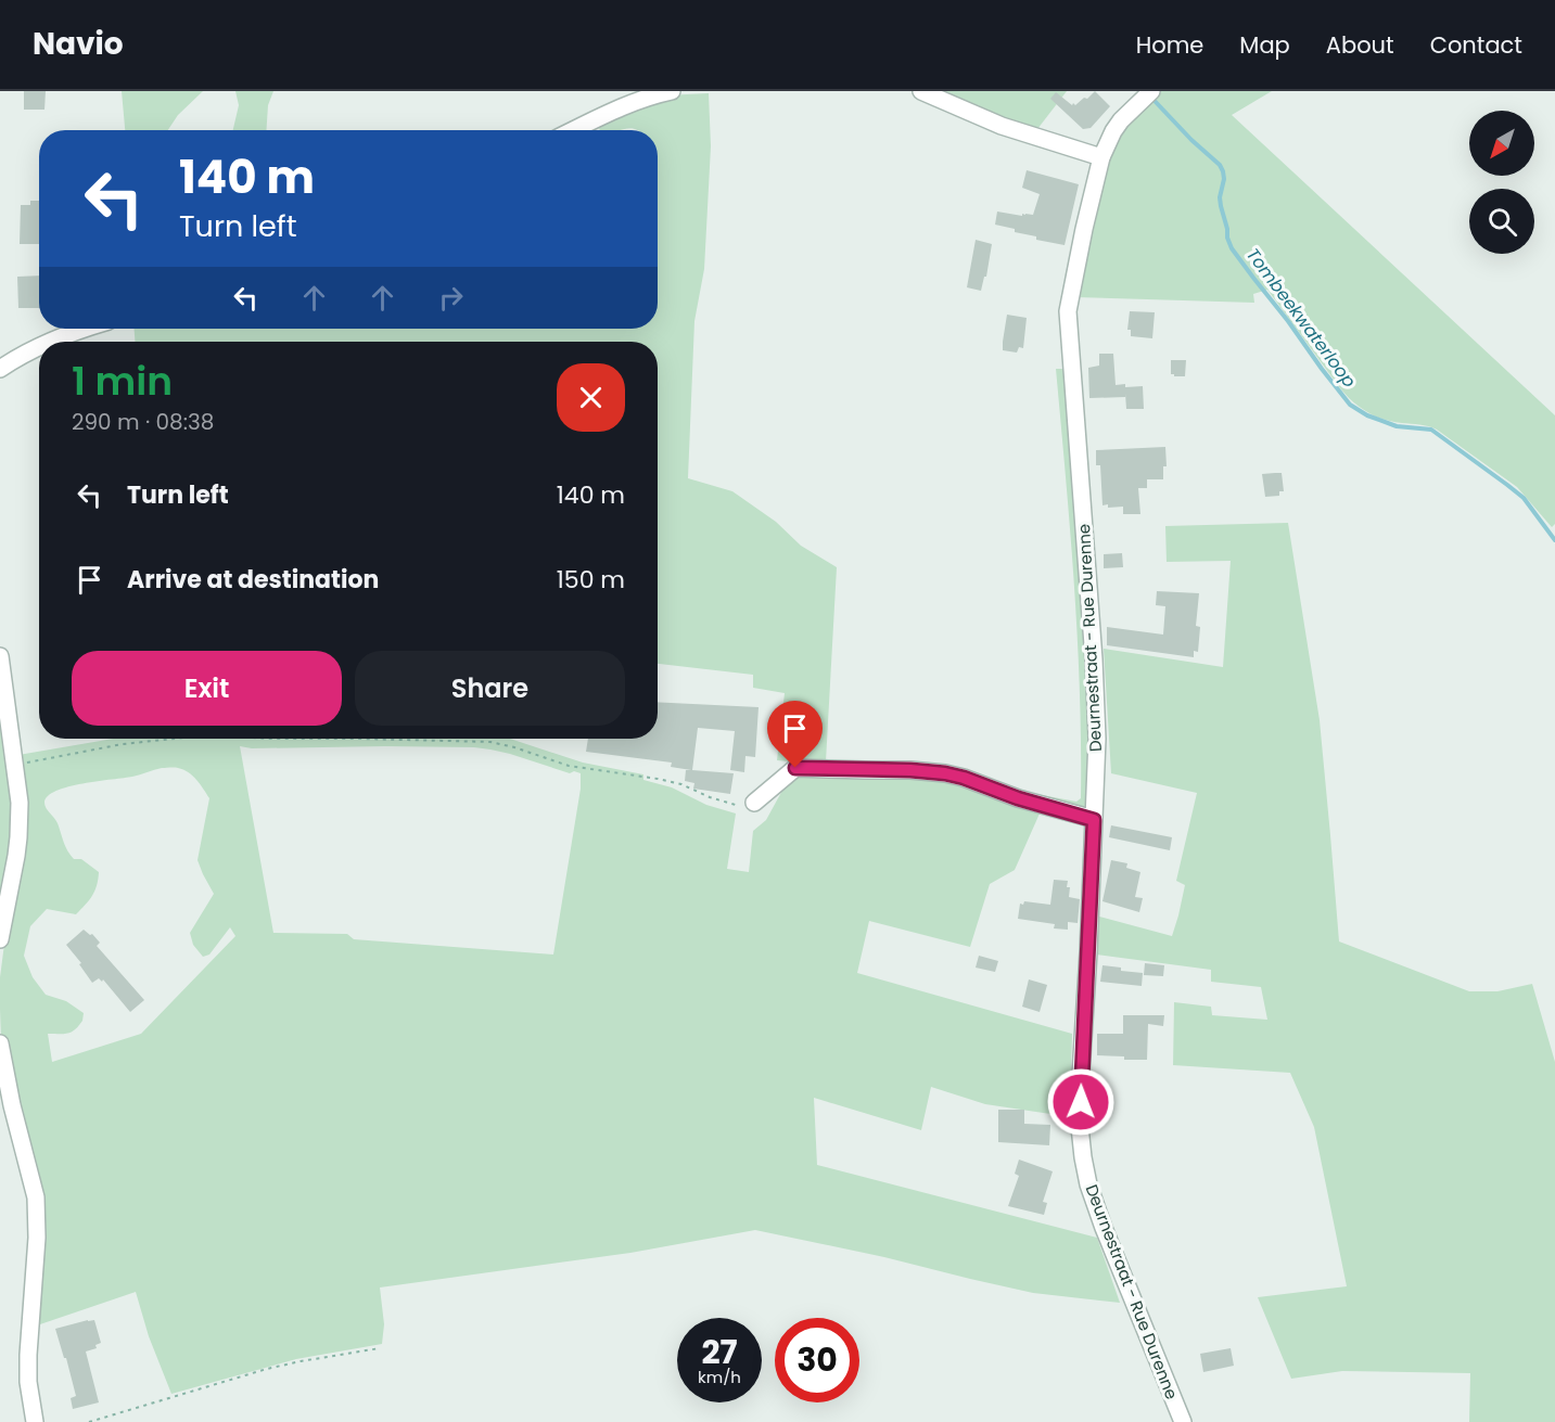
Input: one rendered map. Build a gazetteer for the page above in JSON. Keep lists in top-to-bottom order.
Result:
{
  "streets": {
    "street": ["Deurnestraat - Rue Durenne"]
  },
  "water": ["Tombeekwaterloop"],
  "north": "bottom left",
  "page": {
    "header": "Navio",
    "nav": [
      "Home",
      "Map",
      "About",
      "Contact"
    ],
    "turn": ["140 m", "Turn left"],
    "heading": ["1 min", "290 m · 08:38"],
    "list": [
      {
        "name": "Turn left",
        "value": "140 m"
      },
      {
        "name": "Arrive at destination",
        "value": "150 m"
      }
    ],
    "buttons": ["Exit", "Share"],
    "speed": "27 km/h",
    "limit": "30"
  }
}
